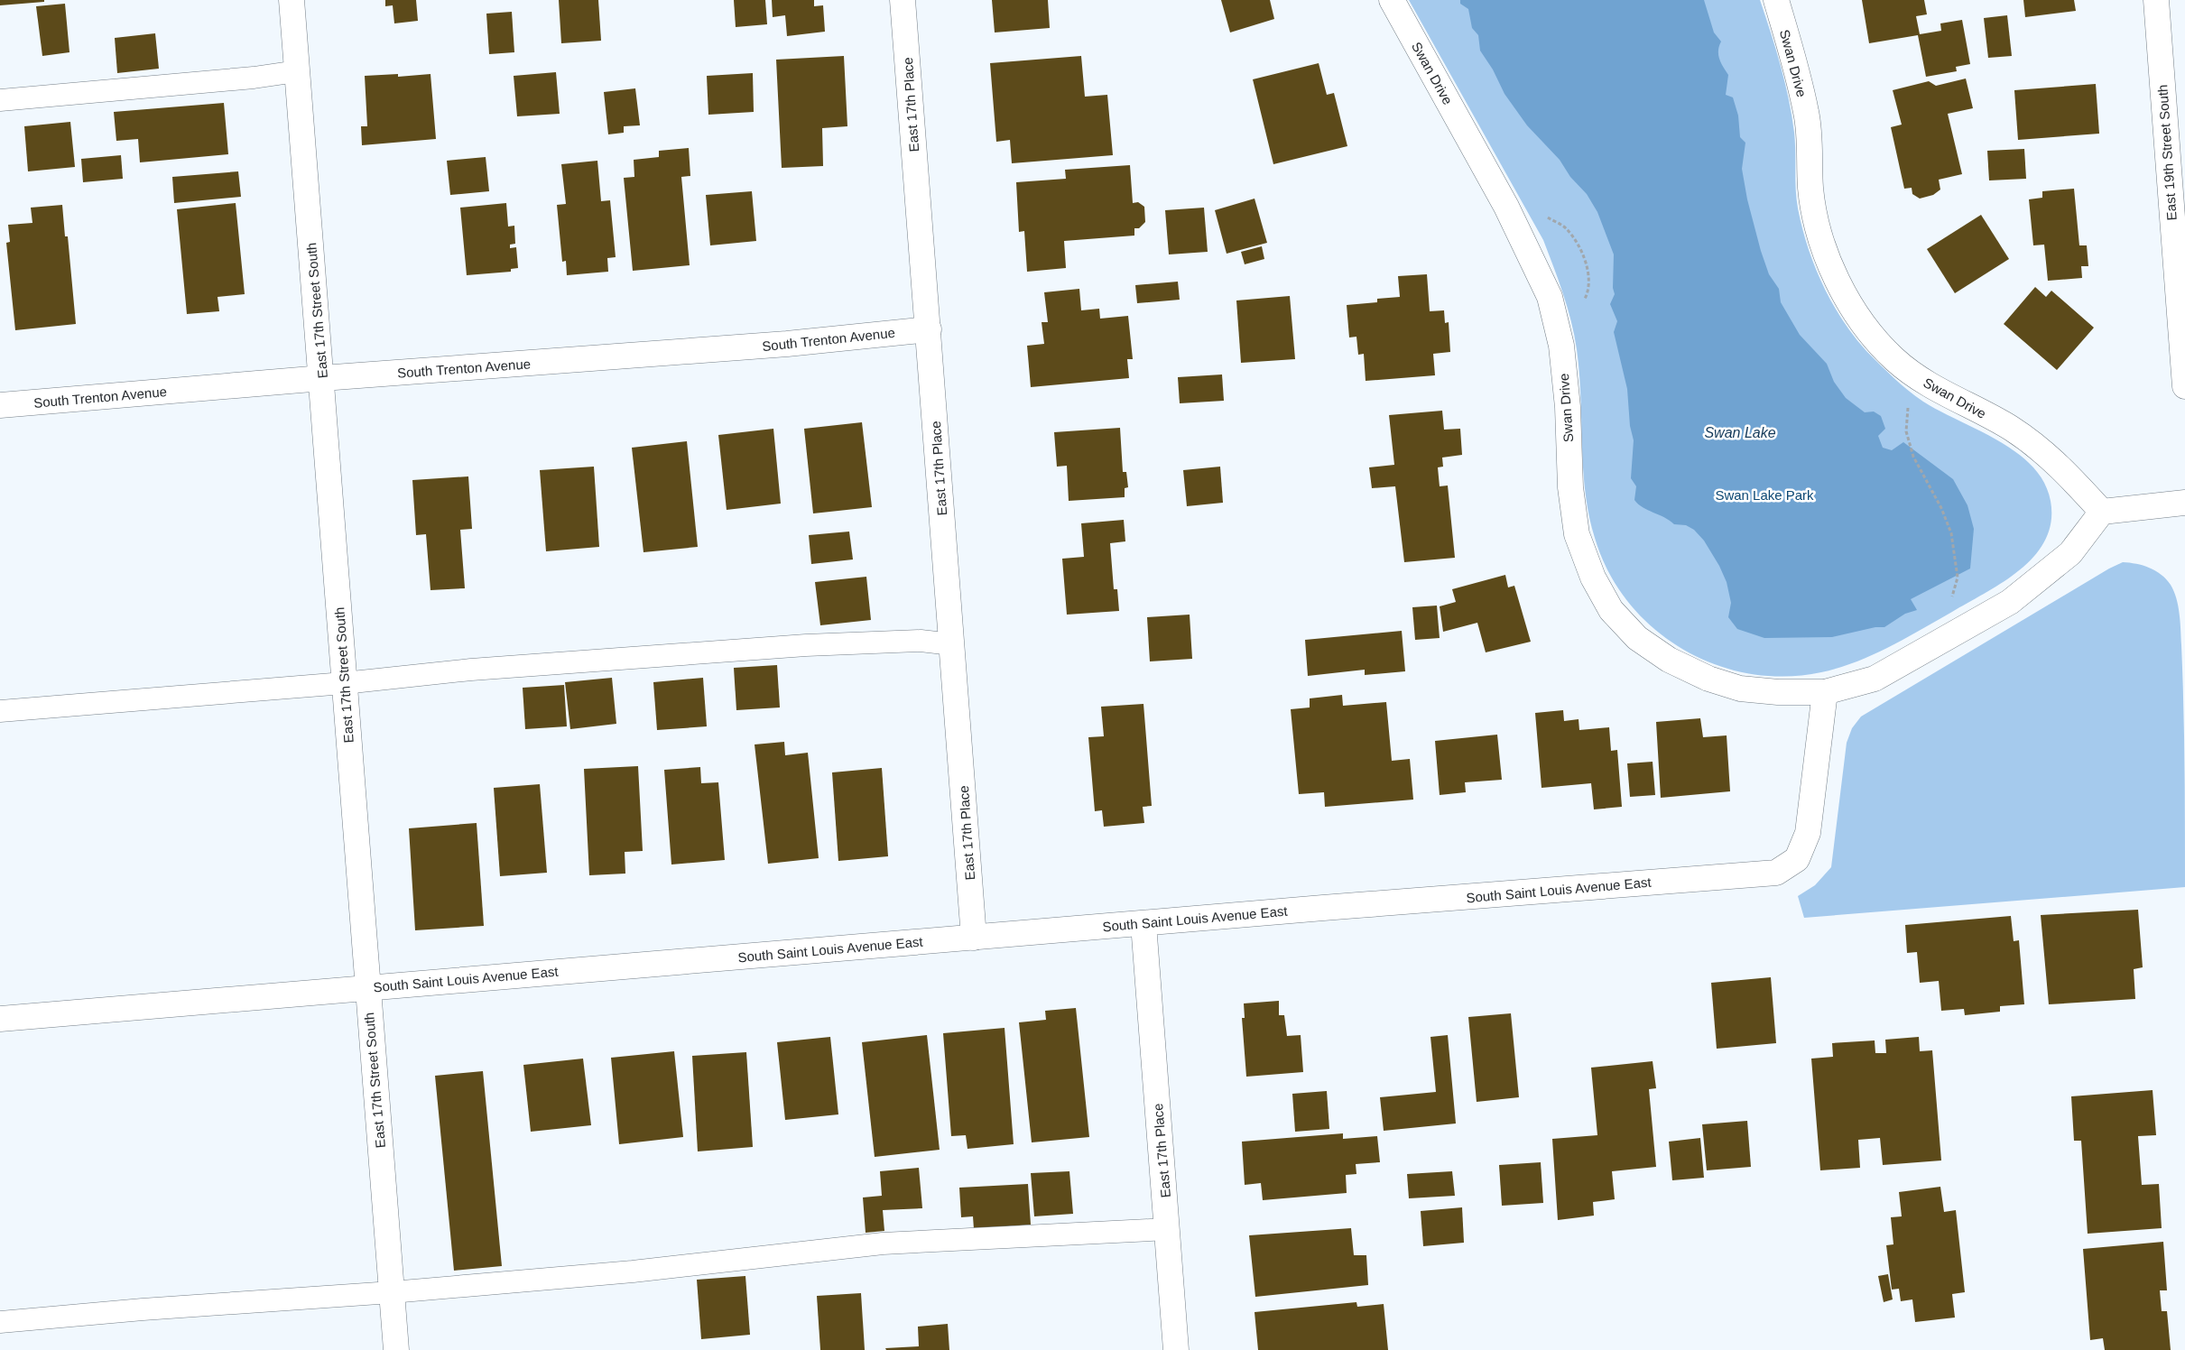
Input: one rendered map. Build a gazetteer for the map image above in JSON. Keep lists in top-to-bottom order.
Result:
{
  "streets": {
    "street": [
      "Swan Drive",
      "East 17th Place",
      "East 19th Street South",
      "East 17th Street South",
      "South Trenton Avenue",
      "South Saint Louis Avenue East"
    ]
  },
  "crossings": [
    ["Swan Drive", "South Saint Louis Avenue East"],
    ["East 17th Place", "South Trenton Avenue"],
    ["East 17th Place", "South Saint Louis Avenue East"],
    ["East 17th Street South", "South Trenton Avenue"],
    ["East 17th Street South", "South Saint Louis Avenue East"]
  ],
  "water": ["Swan Lake"],
  "parks": ["Swan Lake Park"]
}
